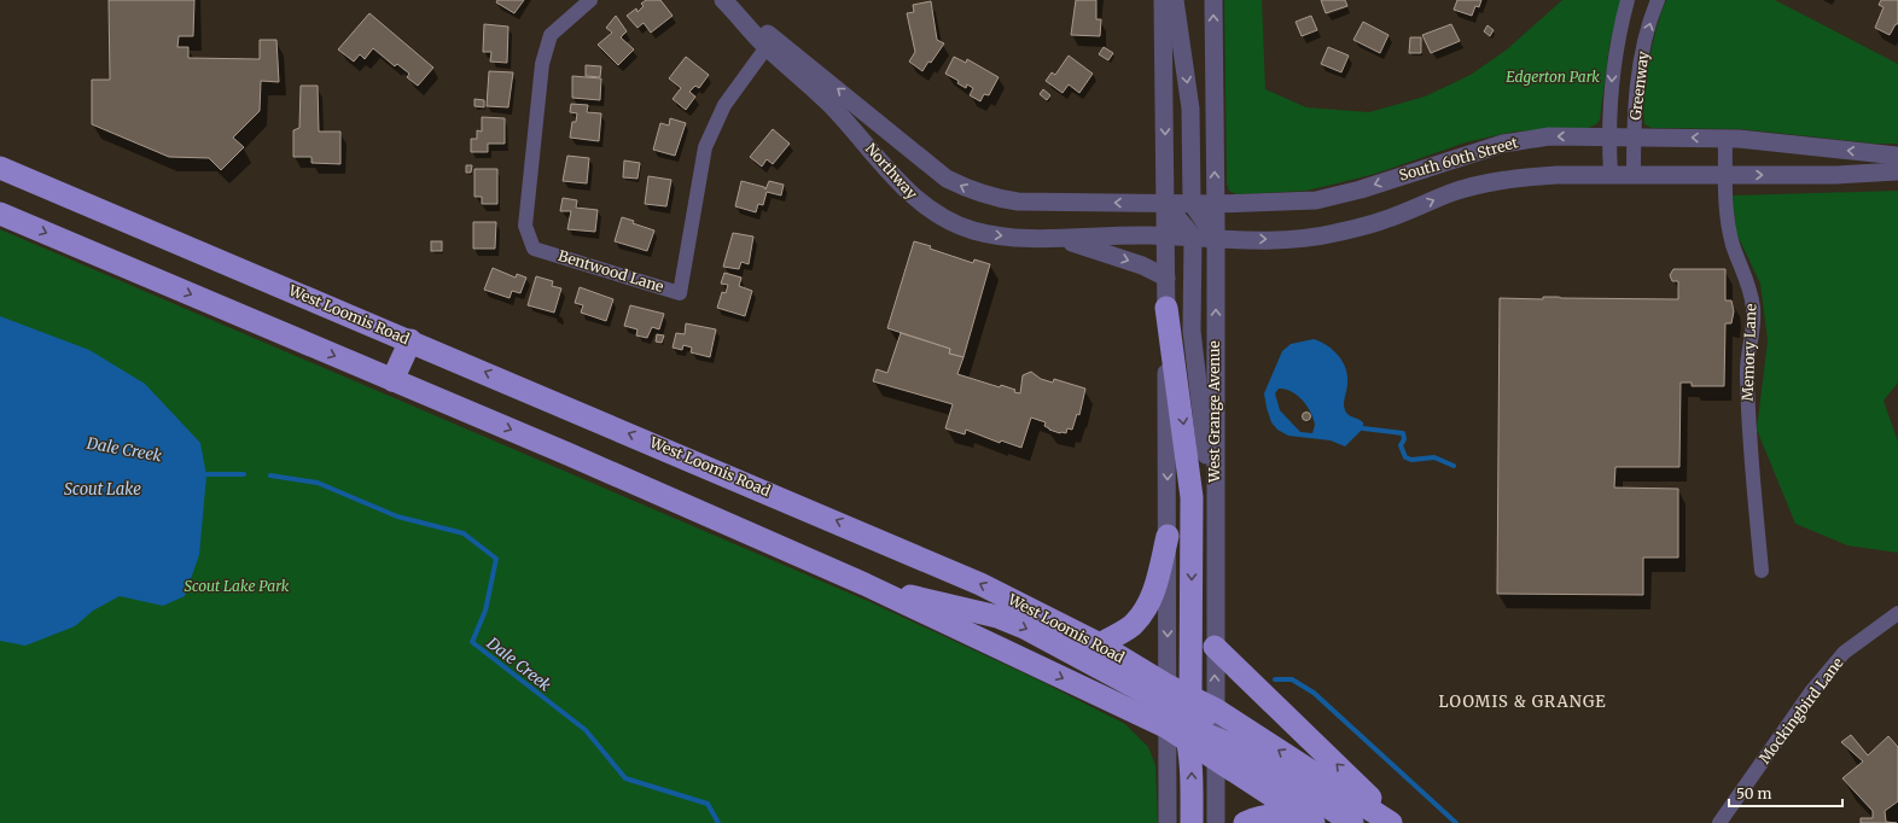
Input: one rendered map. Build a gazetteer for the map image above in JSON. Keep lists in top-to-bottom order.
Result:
{
  "streets": {
    "main road": ["West Loomis Road"],
    "street": [
      "Greenway",
      "South 60th Street",
      "Northway",
      "Bentwood Lane",
      "Memory Lane",
      "West Grange Avenue",
      "Mockingbird Lane"
    ]
  },
  "crossings": [
    ["Greenway", "South 60th Street"],
    ["South 60th Street", "Northway"],
    ["South 60th Street", "Memory Lane"],
    ["South 60th Street", "West Grange Avenue"],
    ["Northway", "Bentwood Lane"],
    ["Northway", "West Grange Avenue"],
    ["West Loomis Road", "West Grange Avenue"]
  ],
  "districts": ["LOOMIS & GRANGE"],
  "water": ["Dale Creek", "Scout Lake"],
  "parks": ["Edgerton Park", "Scout Lake Park"],
  "scale_bar": "50 m"
}
